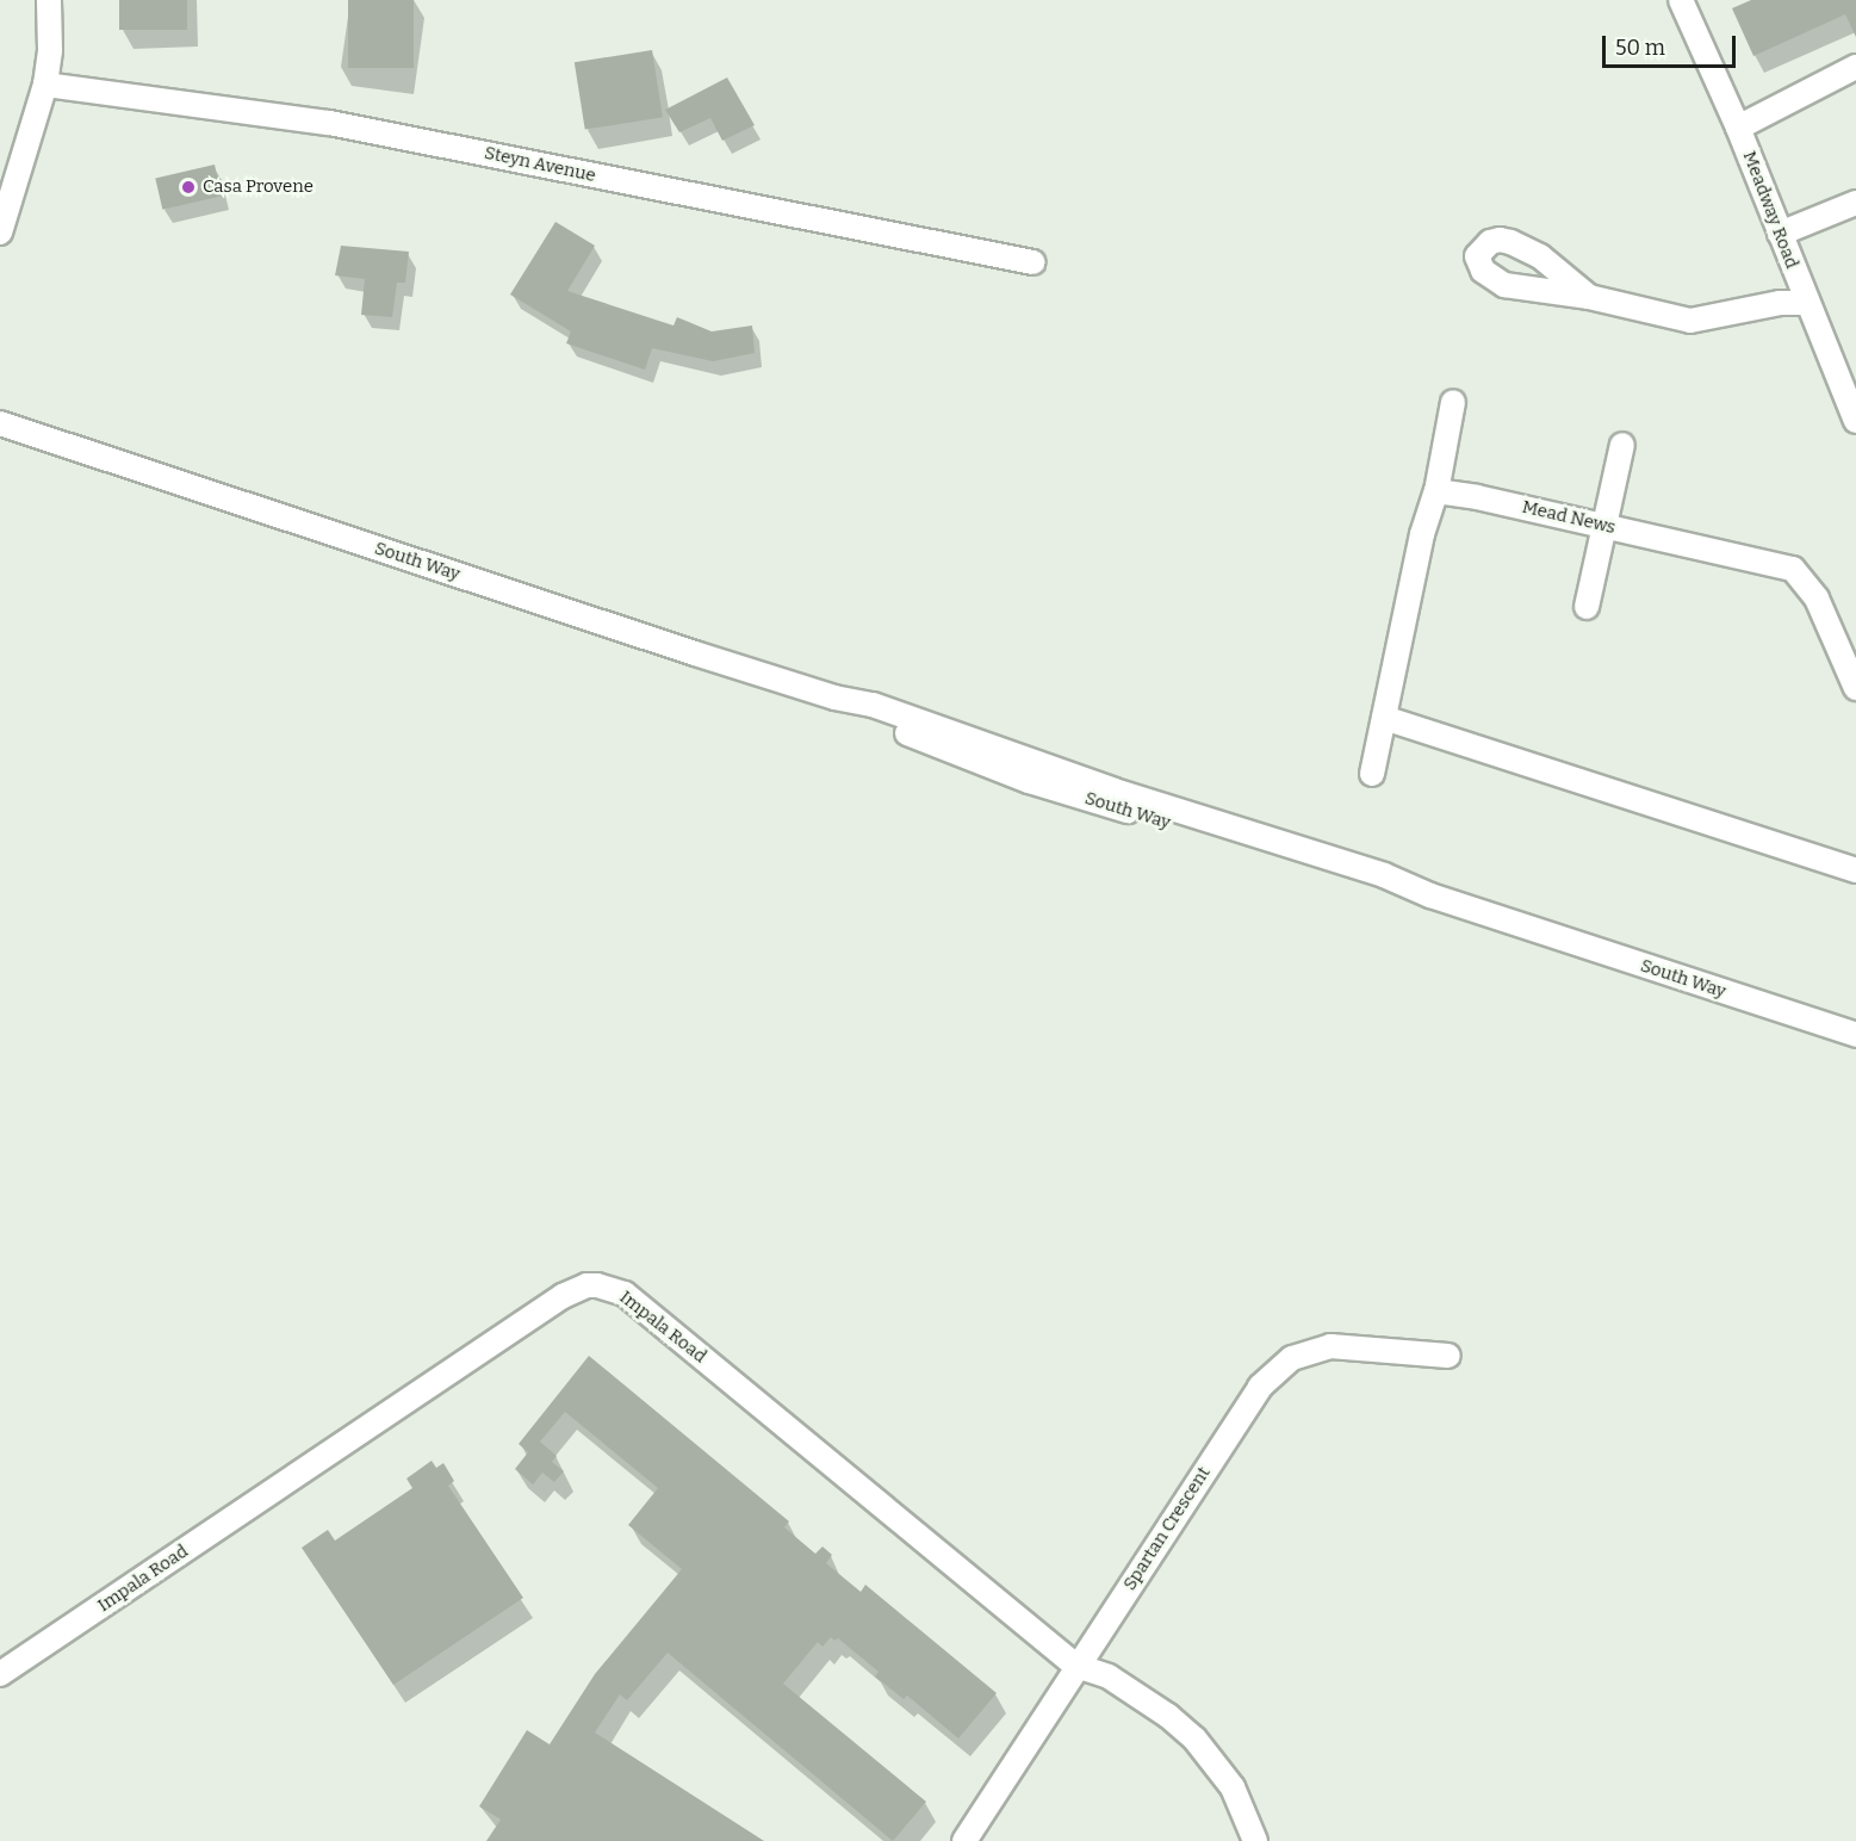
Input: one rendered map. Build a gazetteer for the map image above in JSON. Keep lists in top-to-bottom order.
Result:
{
  "streets": {
    "street": [
      "Steyn Avenue",
      "Meadway Road",
      "Mead News",
      "South Way",
      "Impala Road",
      "Spartan Crescent"
    ]
  },
  "crossings": [
    ["Impala Road", "Spartan Crescent"]
  ],
  "places": ["Casa Provene"],
  "scale_bar": "50 m"
}
